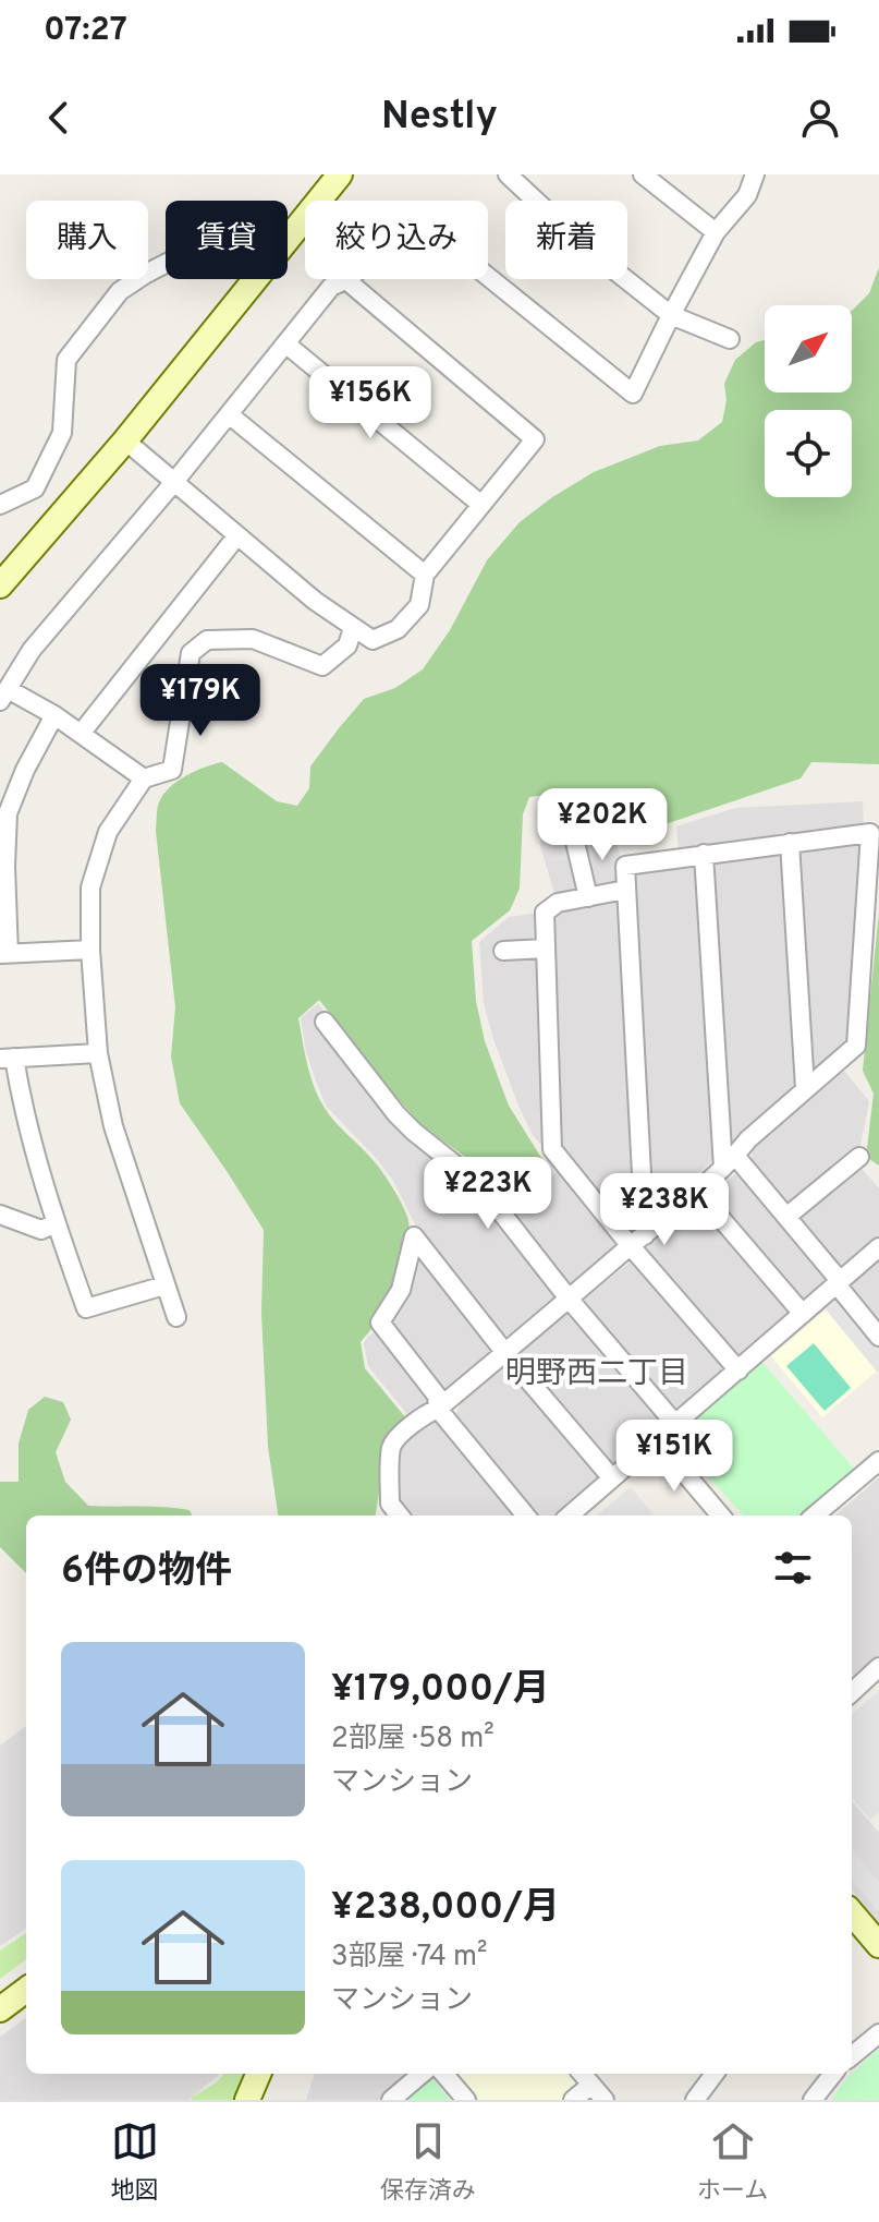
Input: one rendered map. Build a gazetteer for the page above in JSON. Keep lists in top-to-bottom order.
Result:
{
  "districts": ["明野西二丁目"],
  "north": "top right",
  "page": {
    "status": "07:27",
    "header": "Nestly",
    "chip": [
      "購入",
      "賃貸",
      "絞り込み",
      "新着"
    ],
    "price": [
      "¥156K",
      "¥179K",
      "¥202K",
      "¥223K",
      "¥238K",
      "¥151K"
    ],
    "heading": "6件の物件",
    "list": [
      {
        "name": "¥179,000/月",
        "note": "2部屋 · 58 m² · マンション"
      },
      {
        "name": "¥238,000/月",
        "note": "3部屋 · 74 m² · マンション"
      }
    ],
    "tabs": ["地図", "保存済み", "ホーム"]
  }
}
